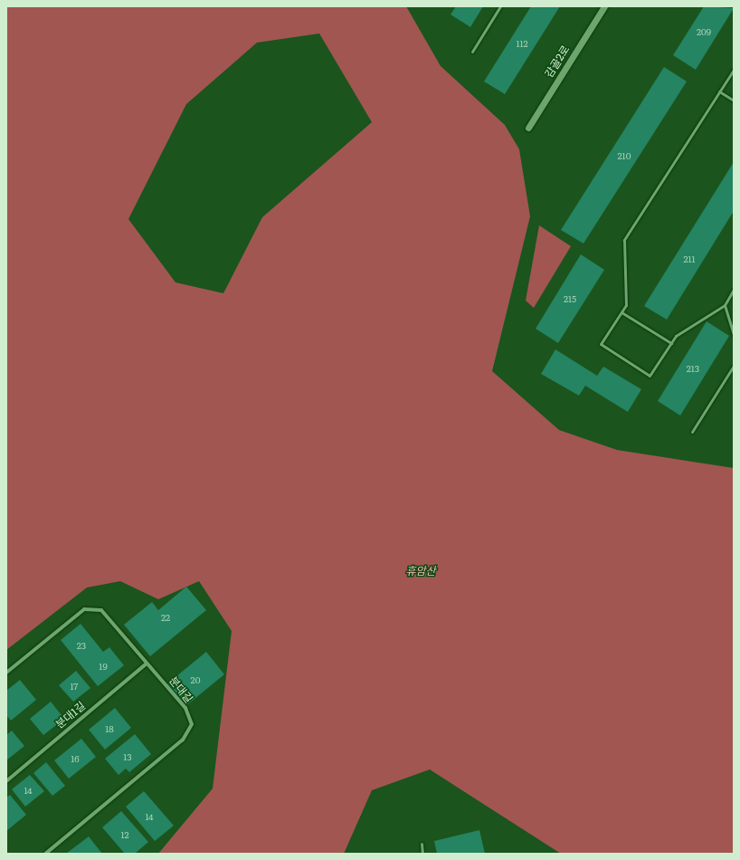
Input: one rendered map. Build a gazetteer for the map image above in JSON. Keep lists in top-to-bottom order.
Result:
{
  "streets": {
    "street": ["감골2로", "분대길", "분대1길"]
  },
  "crossings": [
    ["분대길", "분대1길"]
  ],
  "parks": ["휴암산"],
  "house_numbers": [
    "209",
    "112",
    "210",
    "211",
    "215",
    "213",
    "22",
    "23",
    "19",
    "20",
    "17",
    "18",
    "13",
    "16",
    "14",
    "14",
    "12"
  ]
}
